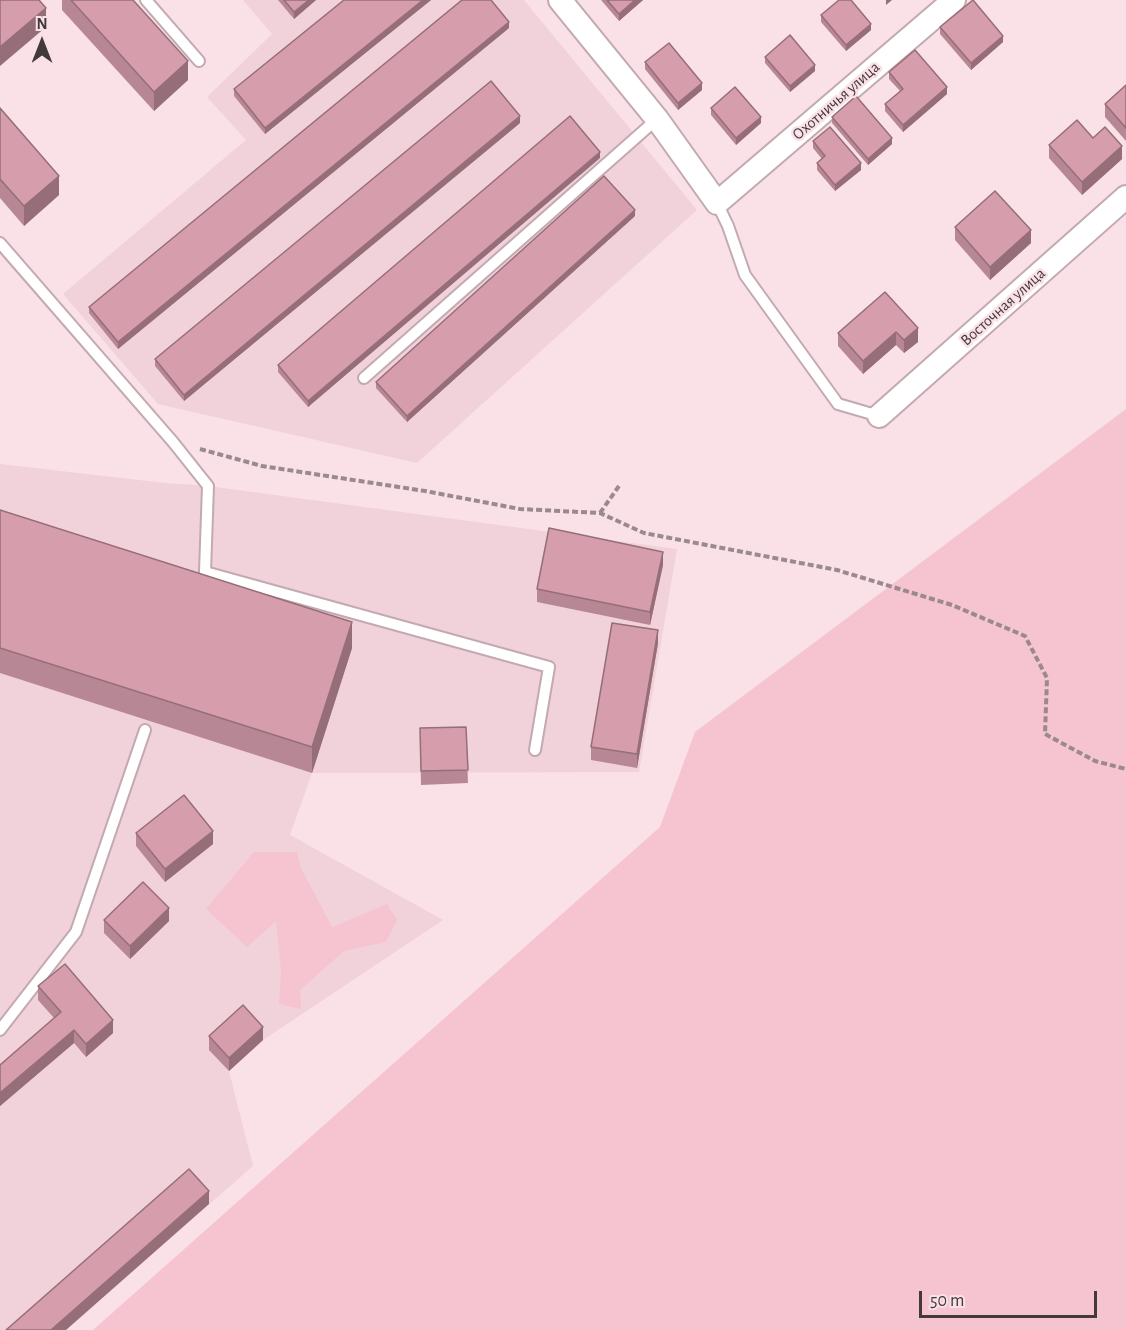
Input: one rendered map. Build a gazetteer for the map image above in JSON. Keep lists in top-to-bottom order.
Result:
{
  "streets": {
    "street": ["Охотничья улица", "Восточная улица"]
  },
  "scale_bar": "50 m",
  "north": "top"
}
